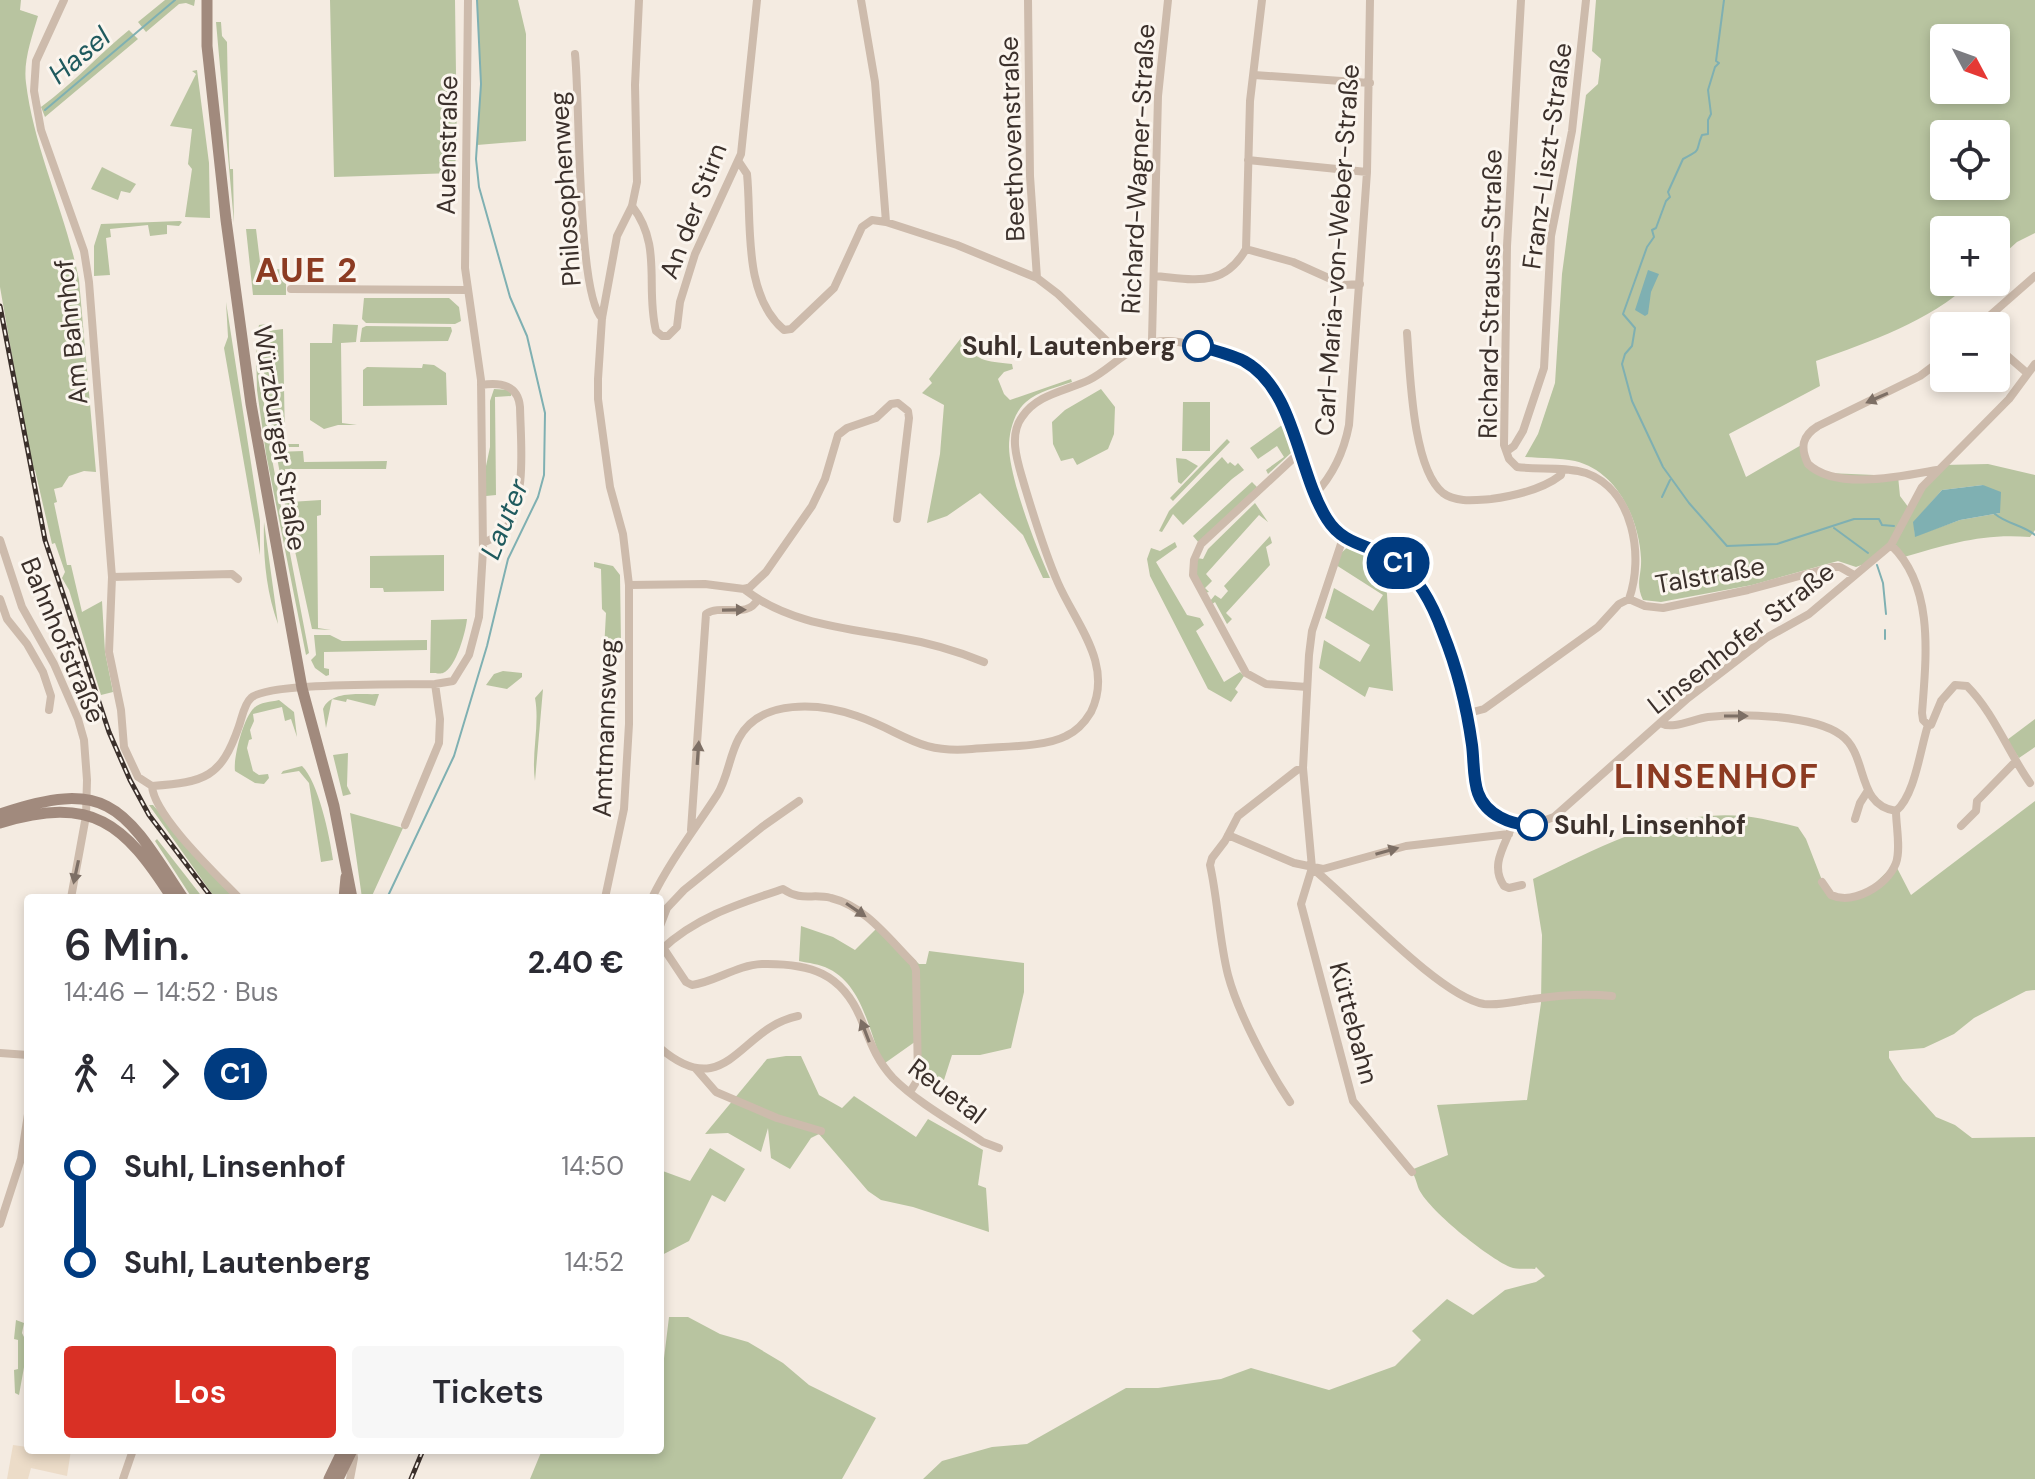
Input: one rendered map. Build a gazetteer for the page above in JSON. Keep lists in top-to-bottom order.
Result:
{
  "streets": {
    "main road": ["Würzburger Straße"],
    "street": [
      "Beethovenstraße",
      "Auenstraße",
      "Franz-Liszt-Straße",
      "Richard-Wagner-Straße",
      "Philosophenweg",
      "An der Stirn",
      "Carl-Maria-von-Weber-Straße",
      "Richard-Strauss-Straße",
      "Am Bahnhof",
      "Talstraße",
      "Linsenhofer Straße",
      "Bahnhofstraße",
      "Amtmannsweg",
      "Küttebahn",
      "Reuetal"
    ]
  },
  "crossings": [
    ["Franz-Liszt-Straße", "Richard-Strauss-Straße"],
    ["Philosophenweg", "Amtmannsweg"],
    ["Richard-Strauss-Straße", "Talstraße"],
    ["Talstraße", "Linsenhofer Straße"]
  ],
  "one_way": ["Reuetal"],
  "districts": ["AUE 2", "LINSENHOF"],
  "water": ["Hasel", "Lauter"],
  "places": ["Suhl, Lautenberg", "Suhl, Linsenhof"],
  "lines": ["bus line C1"],
  "north": "bottom right",
  "page": {
    "on_map": "C1",
    "map_buttons": ["+", "−"],
    "heading": ["6 Min.", "14:46 – 14:52 · Bus", "2.40 €"],
    "legs": ["4", "C1"],
    "list": [
      {
        "name": "Suhl, Linsenhof",
        "value": "14:50"
      },
      {
        "name": "Suhl, Lautenberg",
        "value": "14:52"
      }
    ],
    "buttons": ["Los", "Tickets"]
  }
}
